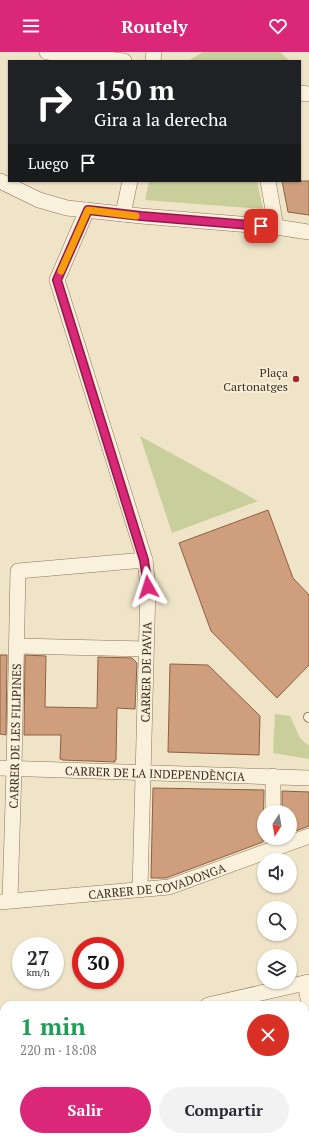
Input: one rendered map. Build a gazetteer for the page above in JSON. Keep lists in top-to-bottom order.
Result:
{
  "streets": {
    "street": [
      "CARRER DE PAVIA",
      "CARRER DE LES FILIPINES",
      "CARRER DE LA INDEPENDÈNCIA",
      "CARRER DE COVADONGA"
    ]
  },
  "crossings": [
    ["CARRER DE PAVIA", "CARRER DE LES FILIPINES"],
    ["CARRER DE PAVIA", "CARRER DE LA INDEPENDÈNCIA"],
    ["CARRER DE PAVIA", "CARRER DE COVADONGA"],
    ["CARRER DE LES FILIPINES", "CARRER DE LA INDEPENDÈNCIA"],
    ["CARRER DE LES FILIPINES", "CARRER DE COVADONGA"]
  ],
  "places": ["Plaça Cartonatges"],
  "north": "bottom",
  "page": {
    "header": "Routely",
    "turn": ["150 m", "Gira a la derecha"],
    "then": "Luego",
    "speed": "27 km/h",
    "limit": "30",
    "heading": ["1 min", "220 m · 18:08"],
    "buttons": ["Salir", "Compartir"]
  }
}
